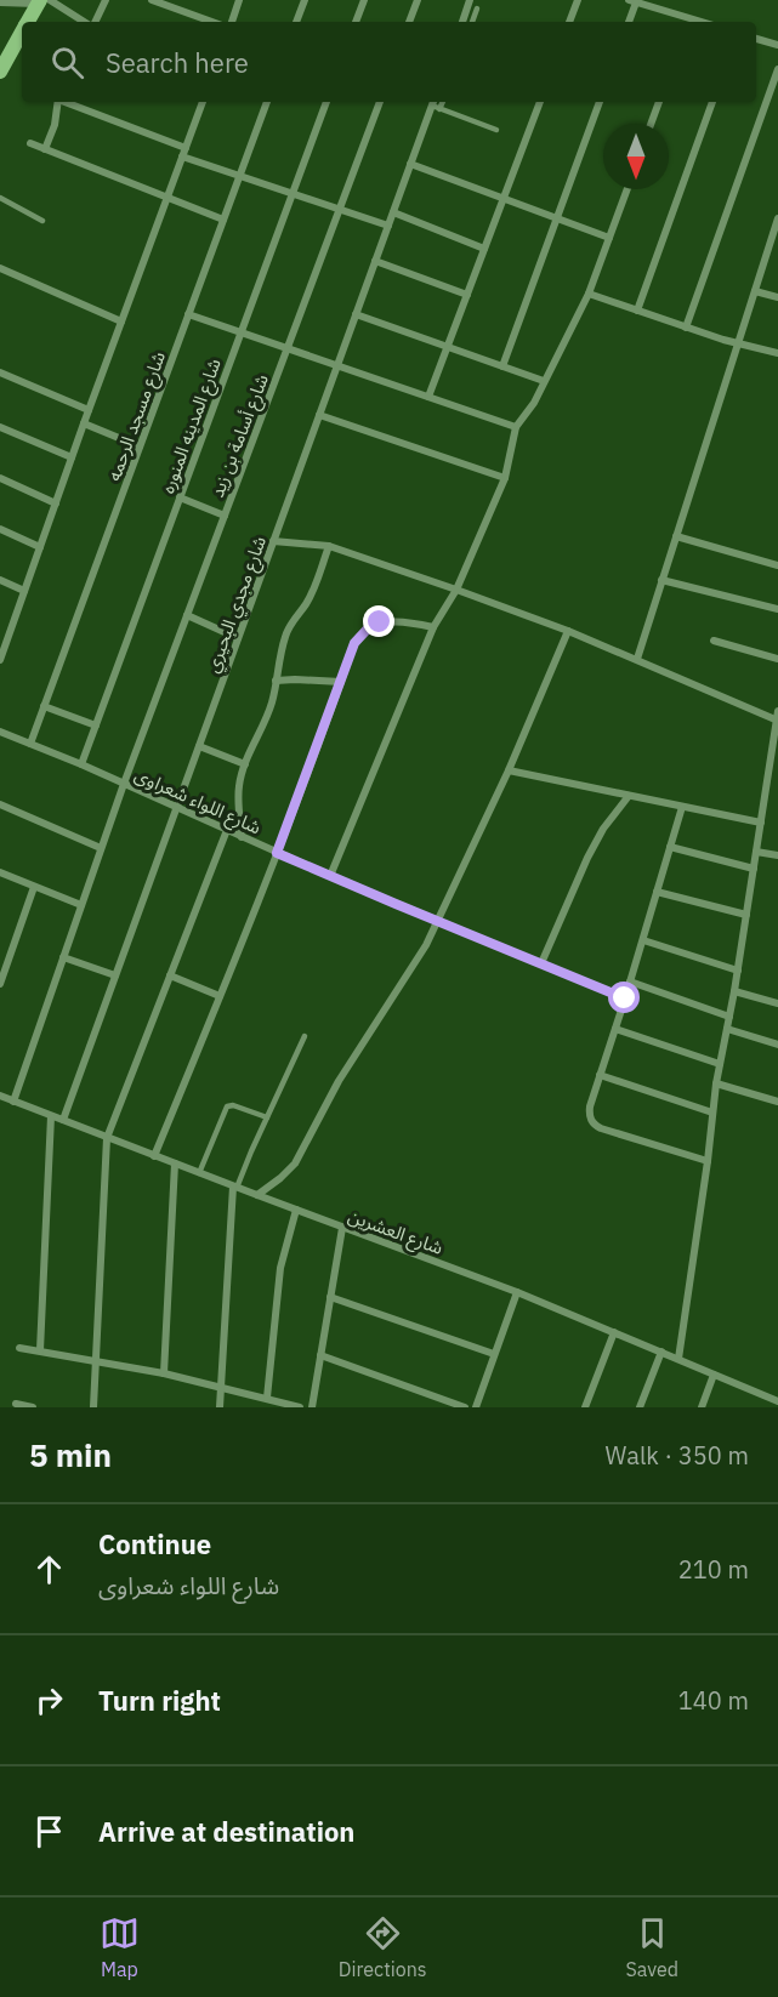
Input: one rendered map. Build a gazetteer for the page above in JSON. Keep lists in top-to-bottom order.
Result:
{
  "streets": {
    "street": [
      "شارع مسجد الرحمه",
      "شارع المدينه المنوره",
      "شارع أسامة بن زيد",
      "شارع مجدي البحيري",
      "شارع اللواء شعراوى",
      "شارع العشرين"
    ]
  },
  "crossings": [
    ["شارع مسجد الرحمه", "شارع اللواء شعراوى"],
    ["شارع المدينه المنوره", "شارع اللواء شعراوى"],
    ["شارع أسامة بن زيد", "شارع اللواء شعراوى"],
    ["شارع أسامة بن زيد", "شارع العشرين"],
    ["شارع مجدي البحيري", "شارع اللواء شعراوى"],
    ["شارع مجدي البحيري", "شارع العشرين"]
  ],
  "north": "bottom",
  "page": {
    "search": "Search here",
    "heading": ["5 min", "Walk · 350 m"],
    "list": [
      ["Continue", "شارع اللواء شعراوى", "210 m"],
      ["Turn right", "140 m"],
      "Arrive at destination"
    ],
    "nav": ["Map", "Directions", "Saved"]
  }
}
